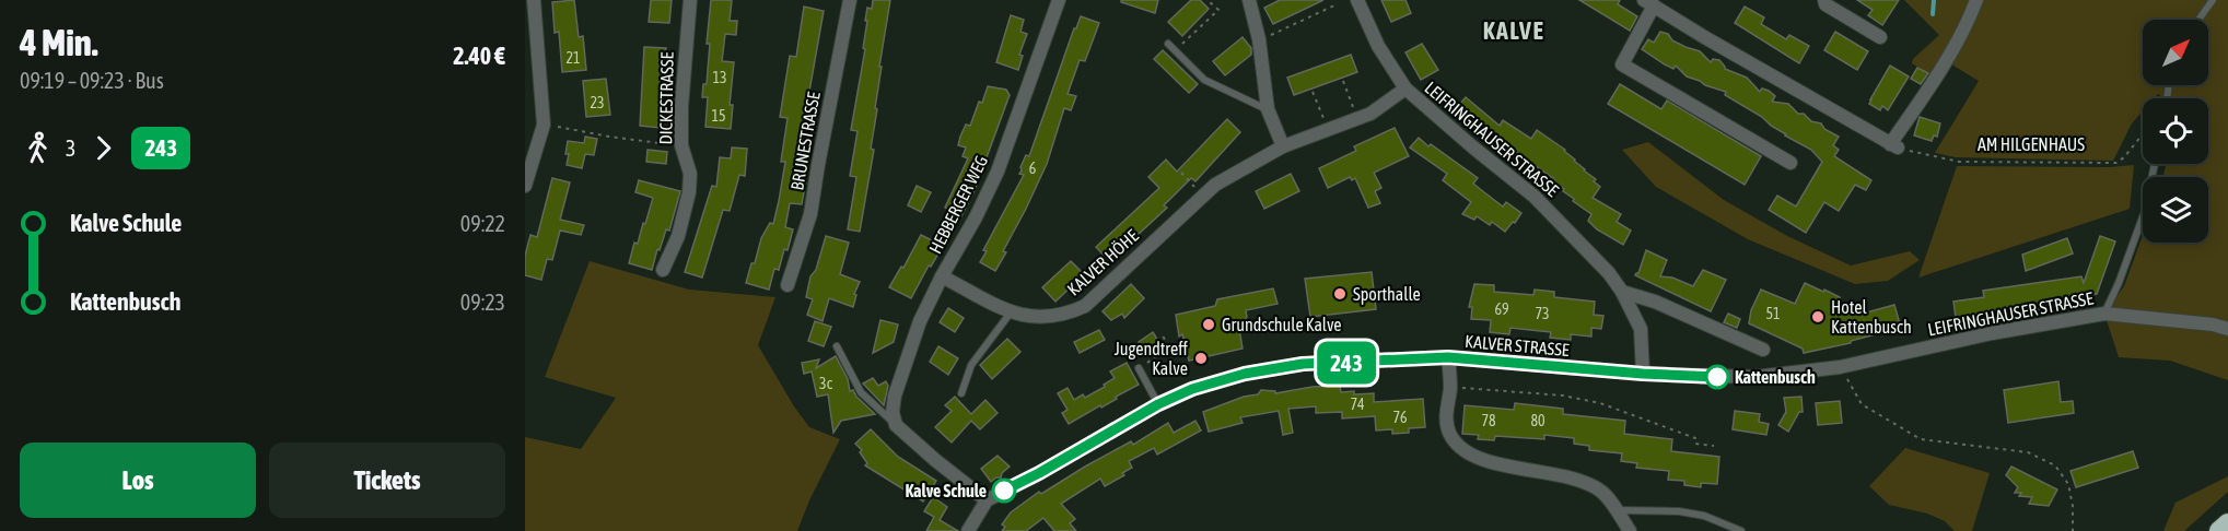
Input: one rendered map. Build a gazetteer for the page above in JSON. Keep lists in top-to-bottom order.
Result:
{
  "streets": {
    "street": [
      "DICKESTRASSE",
      "LEIFRINGHAUSER STRASSE",
      "BRUNESTRASSE",
      "HEBBERGER WEG",
      "KALVER HÖHE",
      "KALVER STRASSE"
    ],
    "path": ["AM HILGENHAUS"]
  },
  "crossings": [
    ["LEIFRINGHAUSER STRASSE", "KALVER HÖHE"],
    ["LEIFRINGHAUSER STRASSE", "KALVER STRASSE"],
    ["HEBBERGER WEG", "KALVER HÖHE"]
  ],
  "districts": ["KALVE"],
  "places": [
    "Sporthalle",
    "Hotel Kattenbusch",
    "Grundschule Kalve",
    "Jugendtreff Kalve",
    "Kattenbusch",
    "Kalve Schule"
  ],
  "lines": ["bus line 243"],
  "house_numbers": [
    "21",
    "13",
    "23",
    "15",
    "6",
    "69",
    "73",
    "51",
    "3c",
    "74",
    "76",
    "78",
    "80"
  ],
  "north": "top right",
  "page": {
    "heading": ["4 Min.", "09:19 – 09:23 · Bus", "2.40 €"],
    "on_map": "243",
    "legs": ["3", "243"],
    "list": [
      {
        "name": "Kalve Schule",
        "value": "09:22"
      },
      {
        "name": "Kattenbusch",
        "value": "09:23"
      }
    ],
    "buttons": ["Los", "Tickets"]
  }
}
